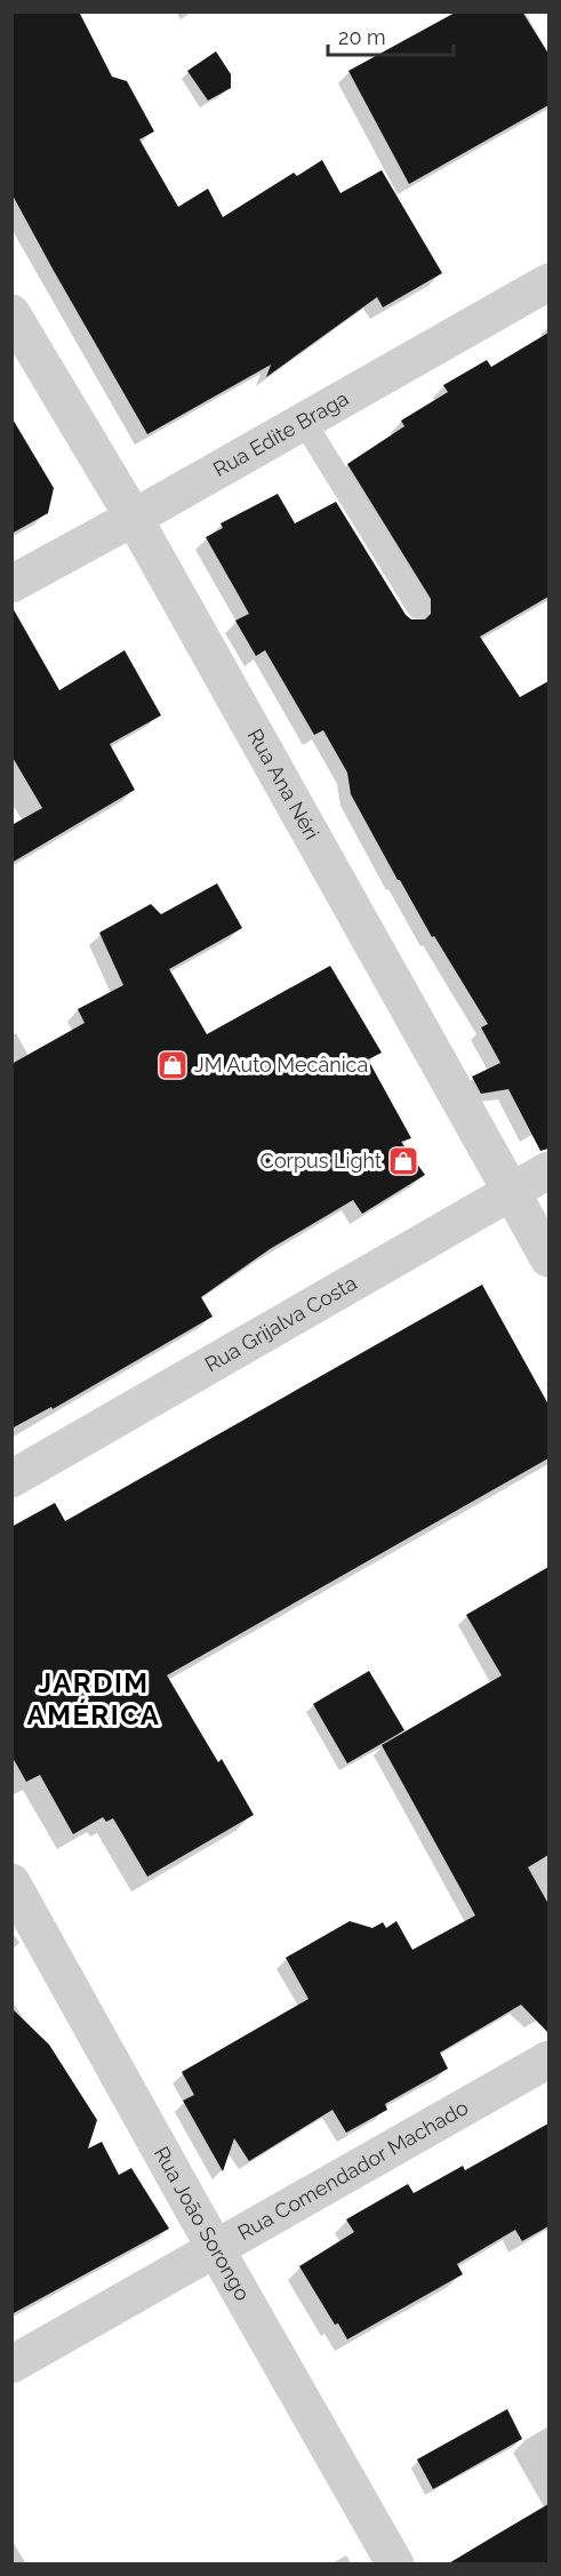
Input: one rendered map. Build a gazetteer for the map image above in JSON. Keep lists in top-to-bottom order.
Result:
{
  "streets": {
    "street": [
      "Rua Edite Braga",
      "Rua Ana Néri",
      "Rua Grijalva Costa",
      "Rua Comendador Machado",
      "Rua João Sorongo"
    ]
  },
  "crossings": [
    ["Rua Edite Braga", "Rua Ana Néri"],
    ["Rua Ana Néri", "Rua Grijalva Costa"],
    ["Rua Comendador Machado", "Rua João Sorongo"]
  ],
  "districts": ["JARDIM AMÉRICA"],
  "places": {
    "shop": ["JM Auto Mecânica", "Corpus Light"]
  },
  "scale_bar": "20 m"
}
